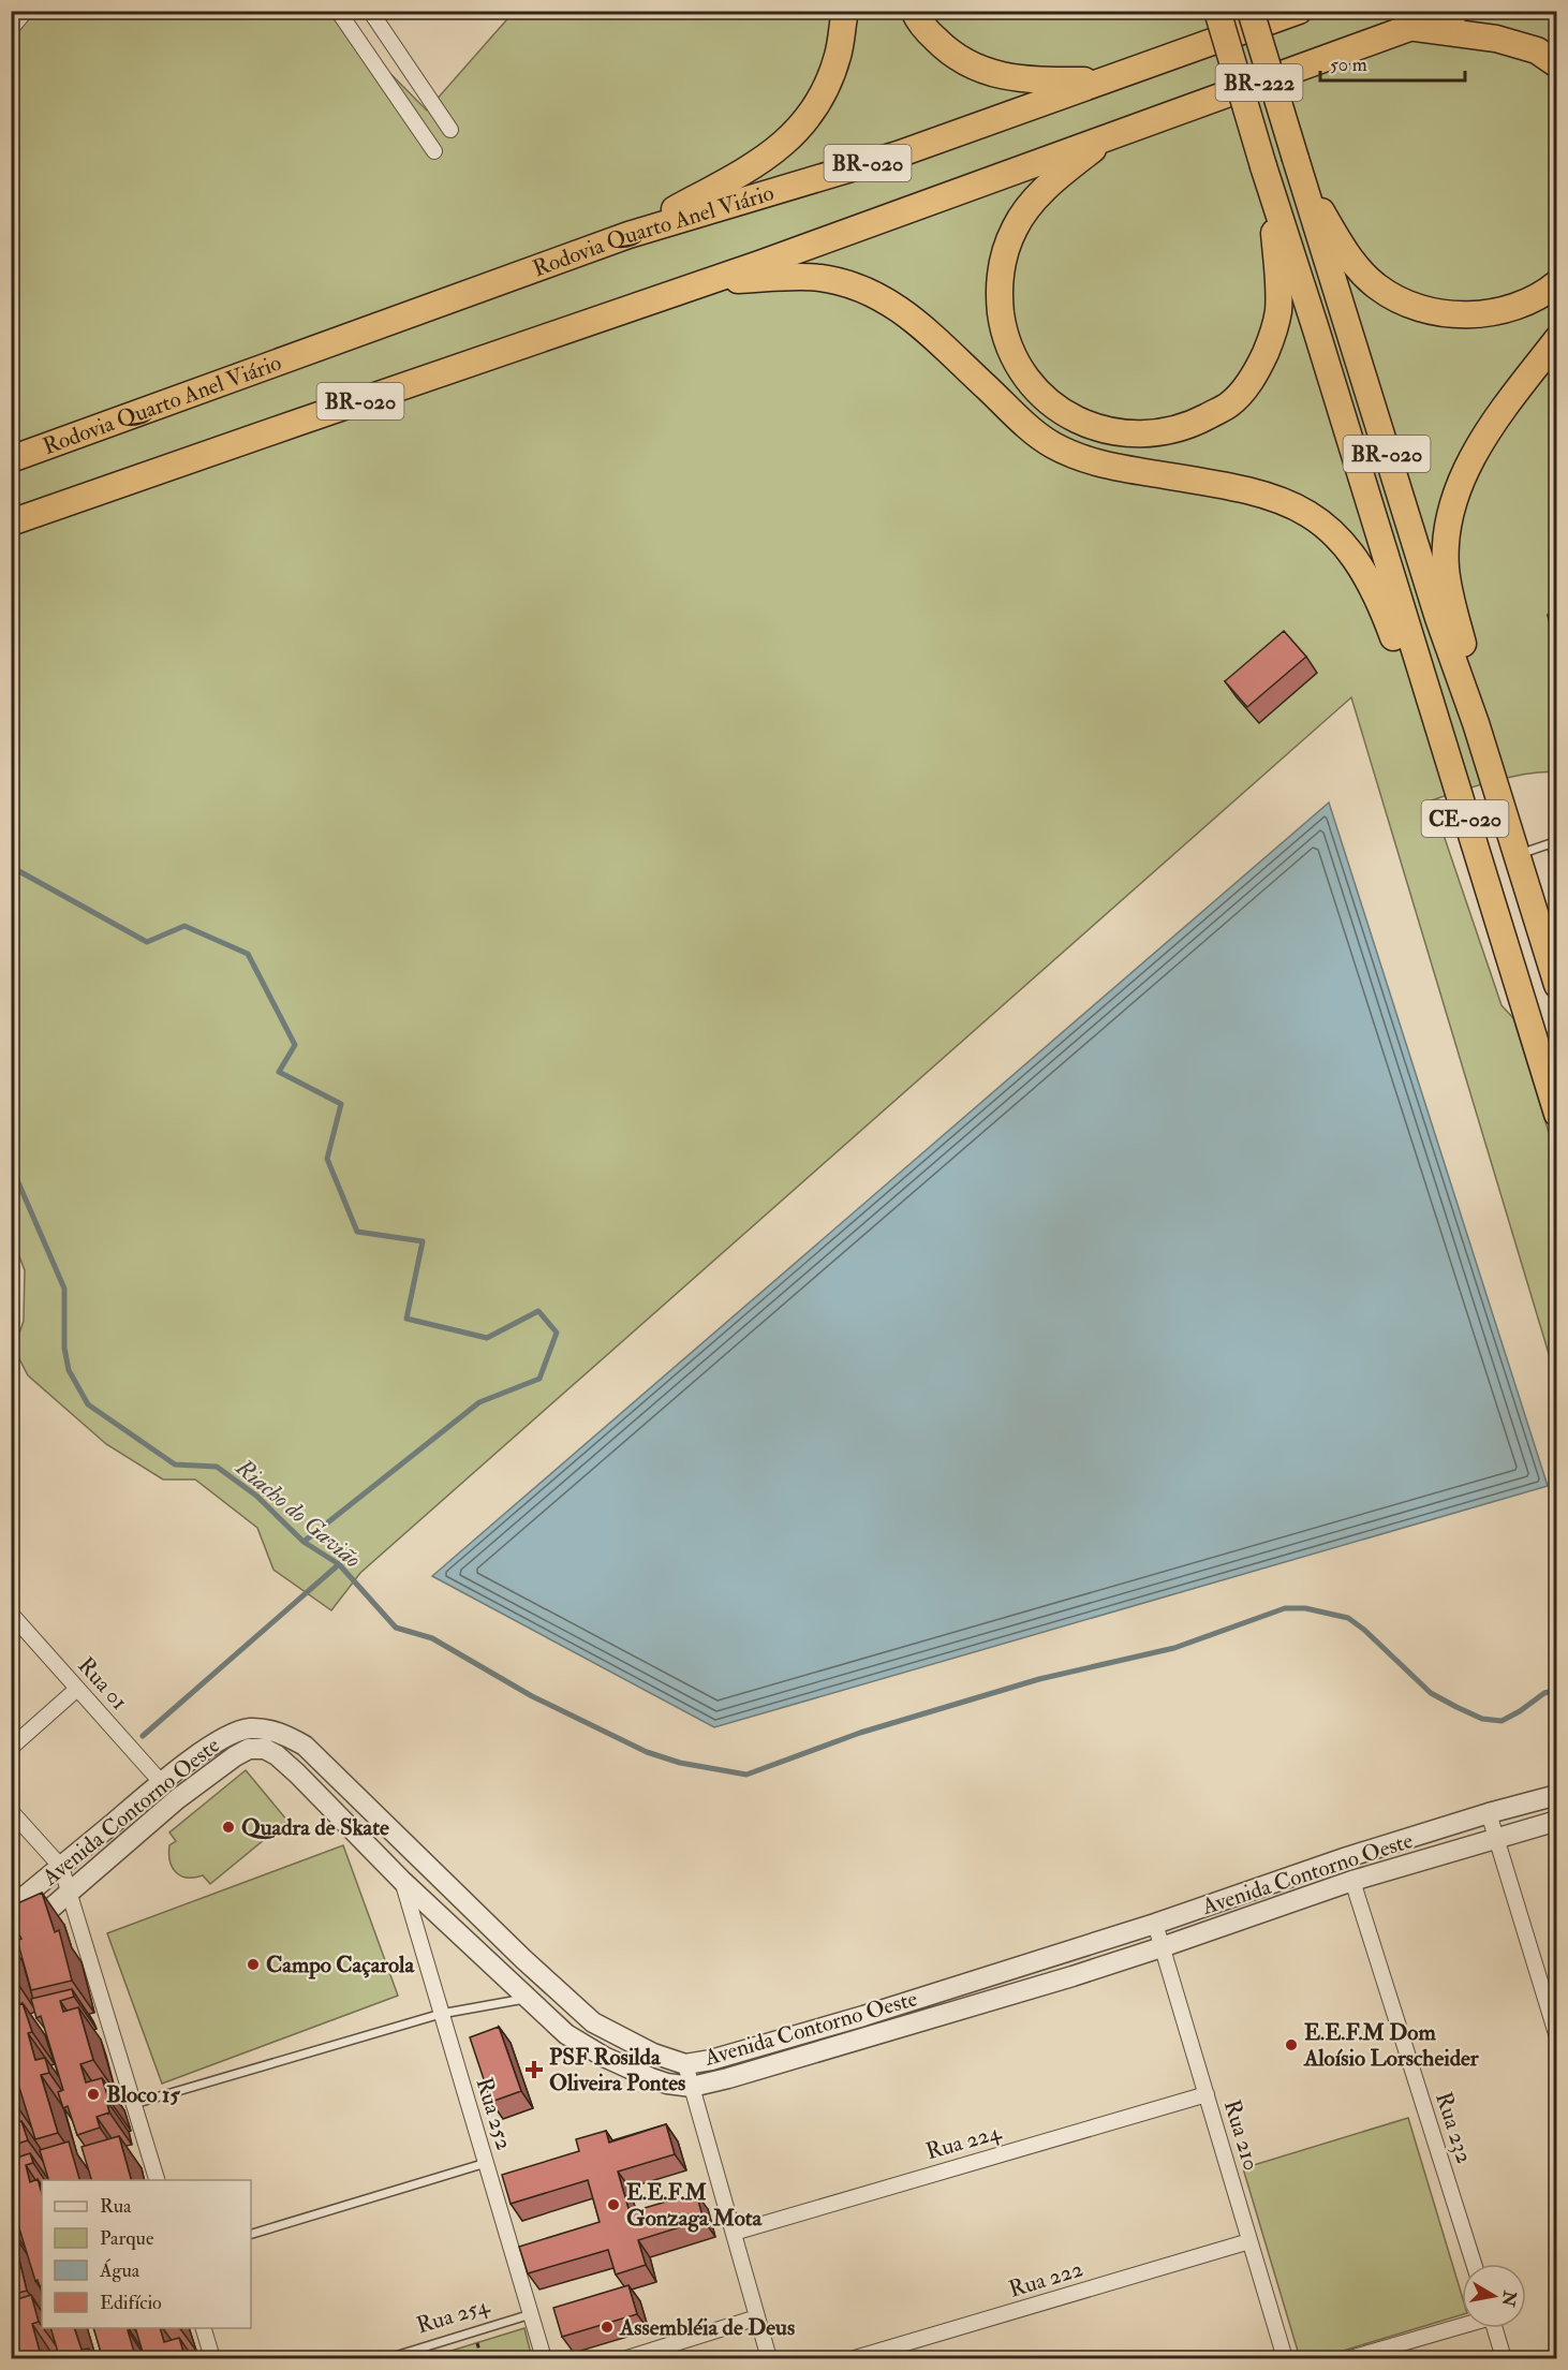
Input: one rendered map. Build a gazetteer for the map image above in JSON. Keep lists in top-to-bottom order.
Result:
{
  "streets": {
    "highway": [
      "BR-222",
      "BR-020",
      "Rodovia Quarto Anel Viário",
      "CE-020"
    ],
    "street": [
      "Rua 01",
      "Avenida Contorno Oeste",
      "Rua 252",
      "Rua 232",
      "Rua 210",
      "Rua 224",
      "Rua 222"
    ],
    "lane": ["Rua 254"]
  },
  "crossings": [
    ["BR-222", "BR-020"],
    ["BR-020", "CE-020"],
    ["Rua 01", "Avenida Contorno Oeste"],
    ["Avenida Contorno Oeste", "Rua 252"],
    ["Avenida Contorno Oeste", "Rua 232"],
    ["Avenida Contorno Oeste", "Rua 210"],
    ["Rua 252", "Rua 254"],
    ["Rua 210", "Rua 224"],
    ["Rua 210", "Rua 222"]
  ],
  "water": ["Riacho do Gavião"],
  "places": {
    "other": [
      "Quadra de Skate",
      "Campo Caçarola",
      "E.E.F.M Dom Aloísio Lorscheider",
      "Bloco 15",
      "E.E.F.M Gonzaga Mota",
      "Assembléia de Deus"
    ],
    "health": ["PSF Rosilda Oliveira Pontes"]
  },
  "legend": [
    "Rua",
    "Parque",
    "Água",
    "Edifício"
  ],
  "scale_bar": "50 m",
  "north": "right"
}
